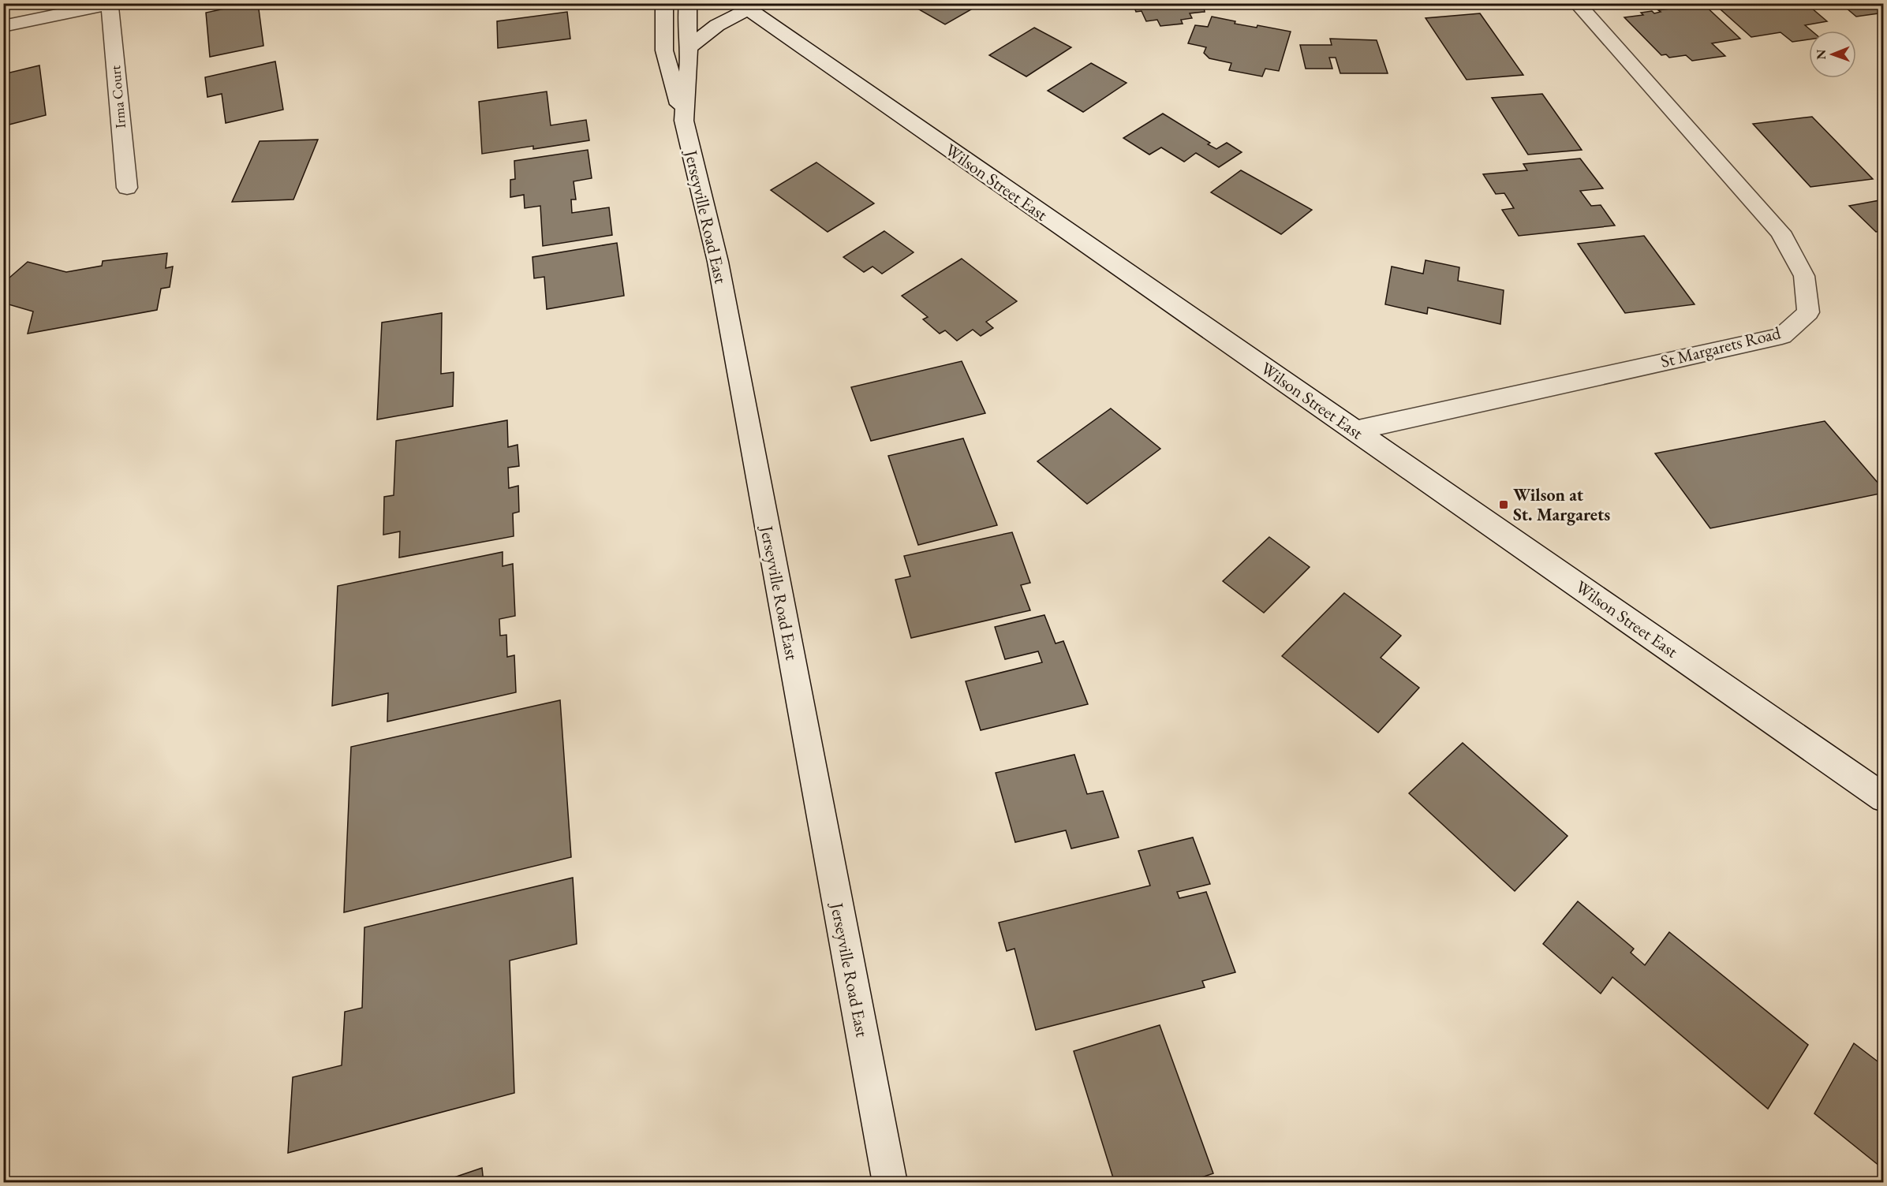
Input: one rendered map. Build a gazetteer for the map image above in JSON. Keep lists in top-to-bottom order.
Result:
{
  "streets": {
    "main road": [
      "Irma Court",
      "Wilson Street East",
      "Jerseyville Road East",
      "St Margarets Road"
    ]
  },
  "crossings": [
    ["Wilson Street East", "St Margarets Road"]
  ],
  "places": {
    "transit": ["Wilson at St. Margarets"]
  },
  "north": "left"
}
